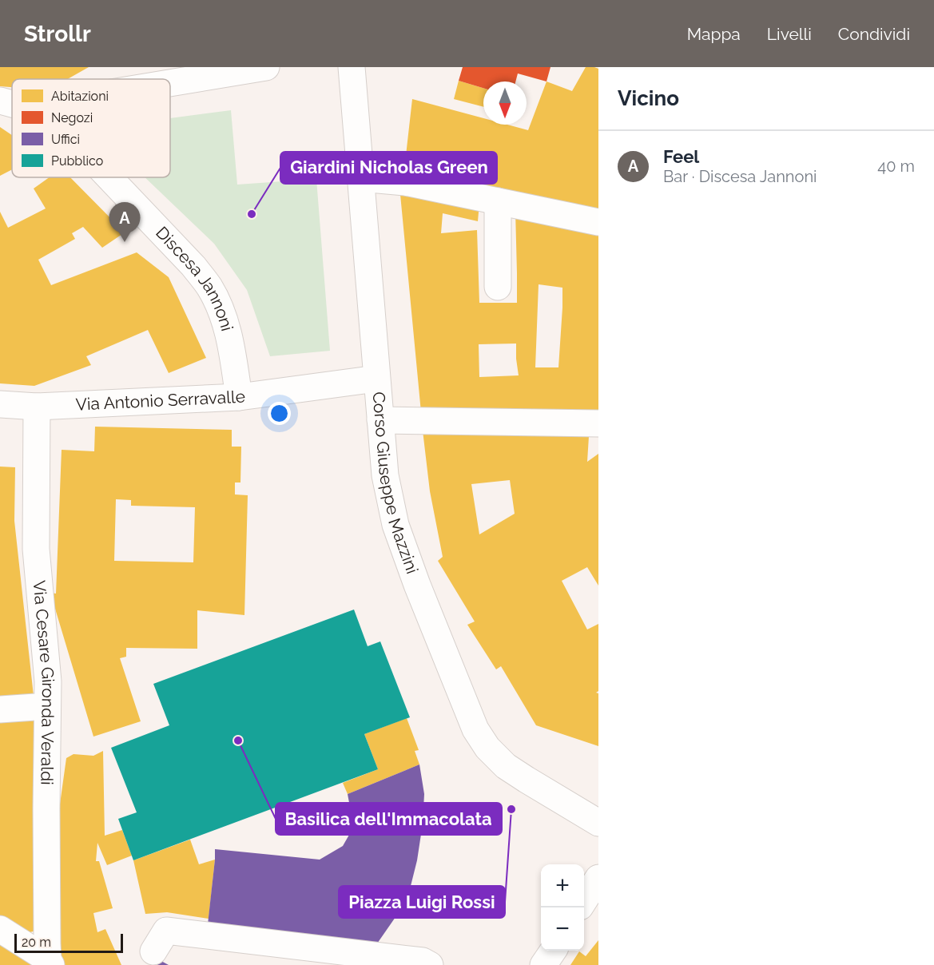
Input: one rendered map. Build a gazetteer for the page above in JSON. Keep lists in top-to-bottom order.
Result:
{
  "streets": {
    "street": [
      "Discesa Jannoni",
      "Via Antonio Serravalle",
      "Corso Giuseppe Mazzini",
      "Via Cesare Gironda Veraldi"
    ]
  },
  "crossings": [
    ["Discesa Jannoni", "Via Antonio Serravalle"],
    ["Via Antonio Serravalle", "Corso Giuseppe Mazzini"],
    ["Via Antonio Serravalle", "Via Cesare Gironda Veraldi"]
  ],
  "places": ["Giardini Nicholas Green", "Basilica dell'Immacolata", "Piazza Luigi Rossi"],
  "legend": [
    "Abitazioni",
    "Negozi",
    "Uffici",
    "Pubblico"
  ],
  "scale_bar": "20 m",
  "north": "bottom",
  "page": {
    "header": "Strollr",
    "nav": ["Mappa", "Livelli", "Condividi"],
    "heading": "Vicino",
    "list": [
      {
        "mark": "A",
        "name": "Feel",
        "note": "Bar · Discesa Jannoni",
        "value": "40 m"
      }
    ],
    "pins": "A",
    "map_buttons": ["+", "−"],
    "scale": "20 m"
  }
}
